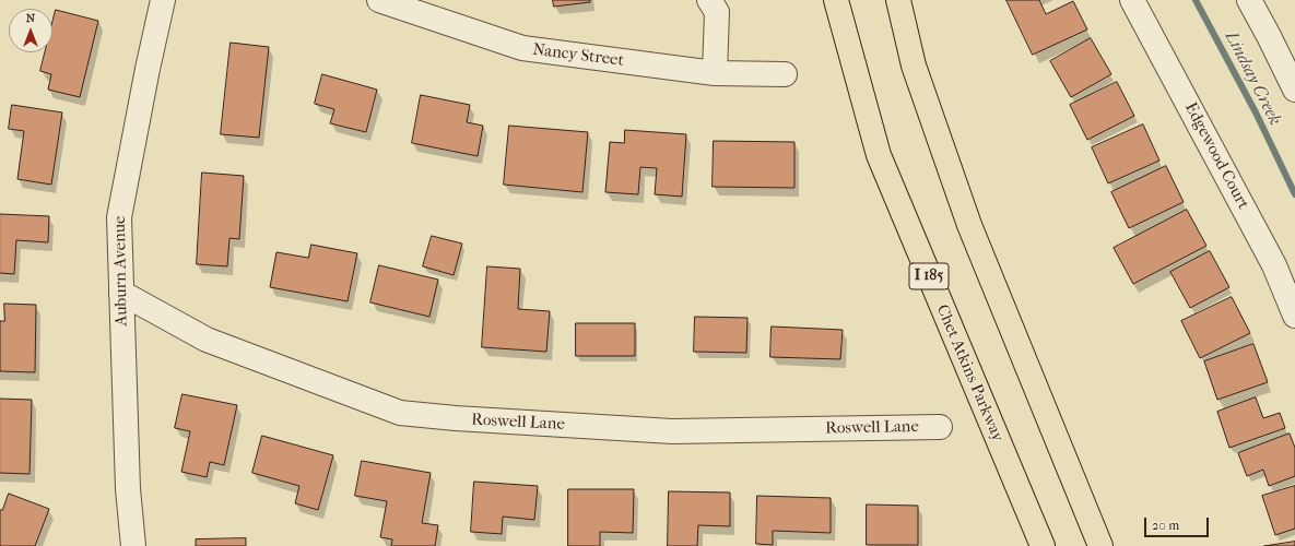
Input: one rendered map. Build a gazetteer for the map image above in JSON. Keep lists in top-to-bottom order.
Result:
{
  "streets": {
    "highway": ["I 185", "Chet Atkins Parkway"],
    "street": [
      "Nancy Street",
      "Edgewood Court",
      "Auburn Avenue",
      "Roswell Lane"
    ]
  },
  "crossings": [
    ["Auburn Avenue", "Roswell Lane"]
  ],
  "water": ["Lindsay Creek"],
  "scale_bar": "20 m",
  "north": "top"
}
